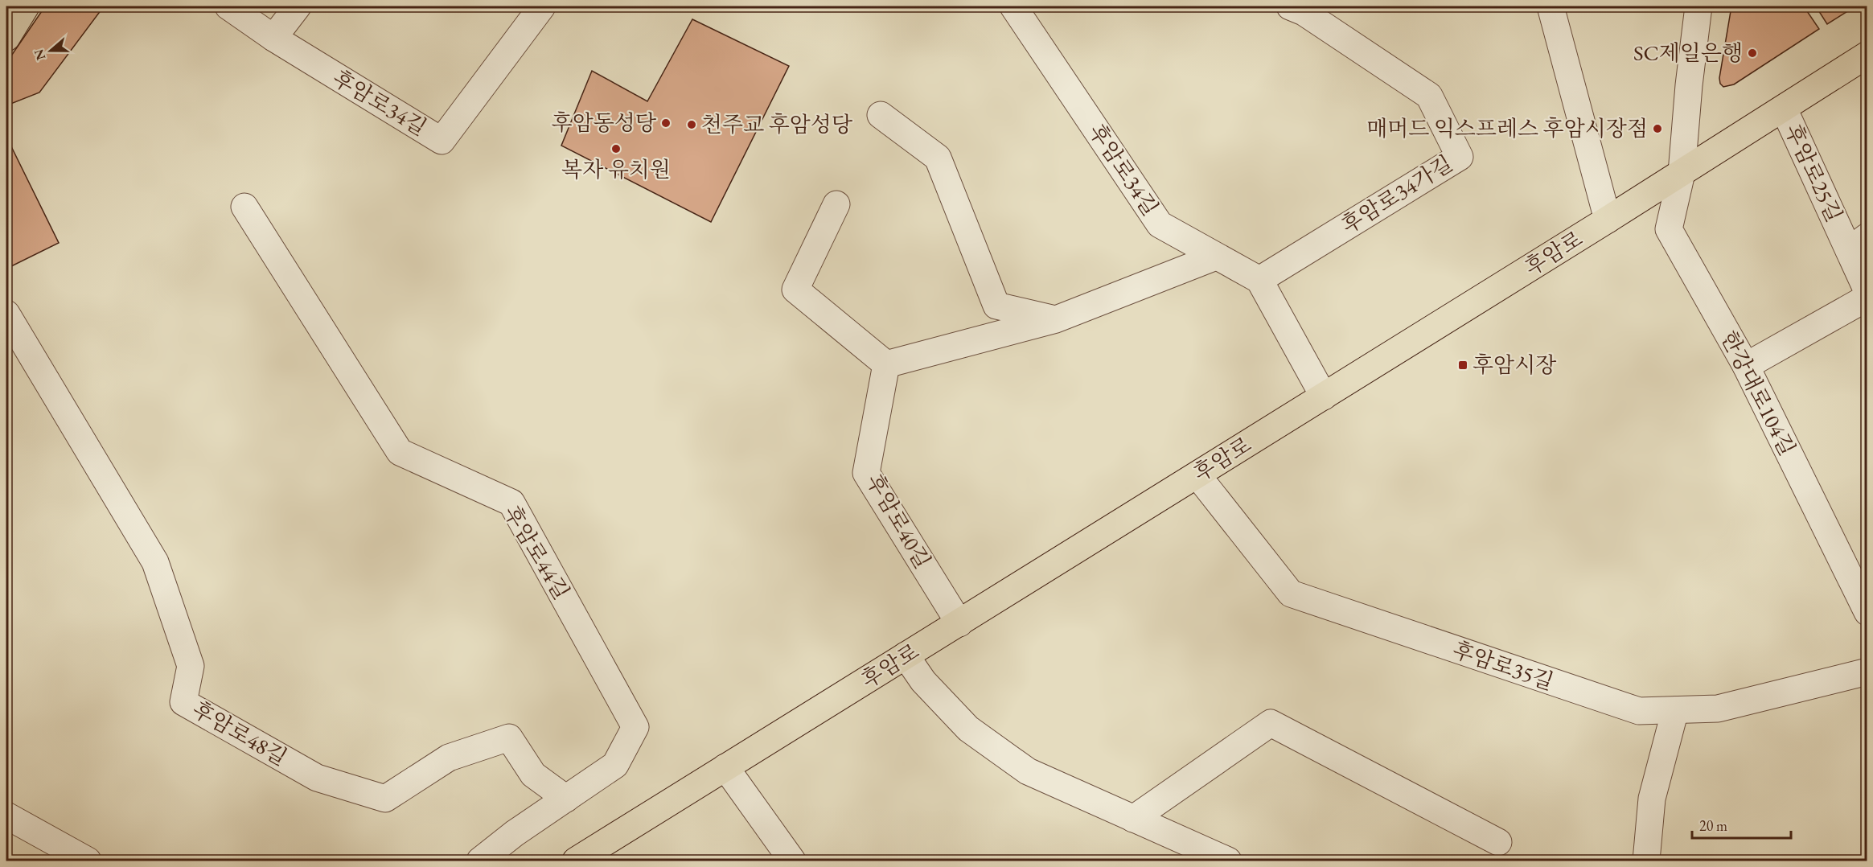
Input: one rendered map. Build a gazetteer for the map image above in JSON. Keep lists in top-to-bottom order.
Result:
{
  "streets": {
    "main road": ["후암로"],
    "street": [
      "후암로34길",
      "후암로25길",
      "후암로34가길",
      "한강대로104길",
      "후암로40길",
      "후암로44길",
      "후암로35길",
      "후암로48길"
    ]
  },
  "crossings": [
    ["후암로34길", "후암로34가길"],
    ["후암로25길", "후암로"],
    ["후암로", "한강대로104길"],
    ["후암로", "후암로40길"],
    ["후암로", "후암로35길"],
    ["후암로44길", "후암로48길"]
  ],
  "places": {
    "other": [
      "SC제일은행",
      "후암동성당",
      "천주교 후암성당",
      "매머드 익스프레스 후암시장점",
      "복자 유치원"
    ],
    "transit": ["후암시장"]
  },
  "scale_bar": "20 m",
  "north": "left"
}
